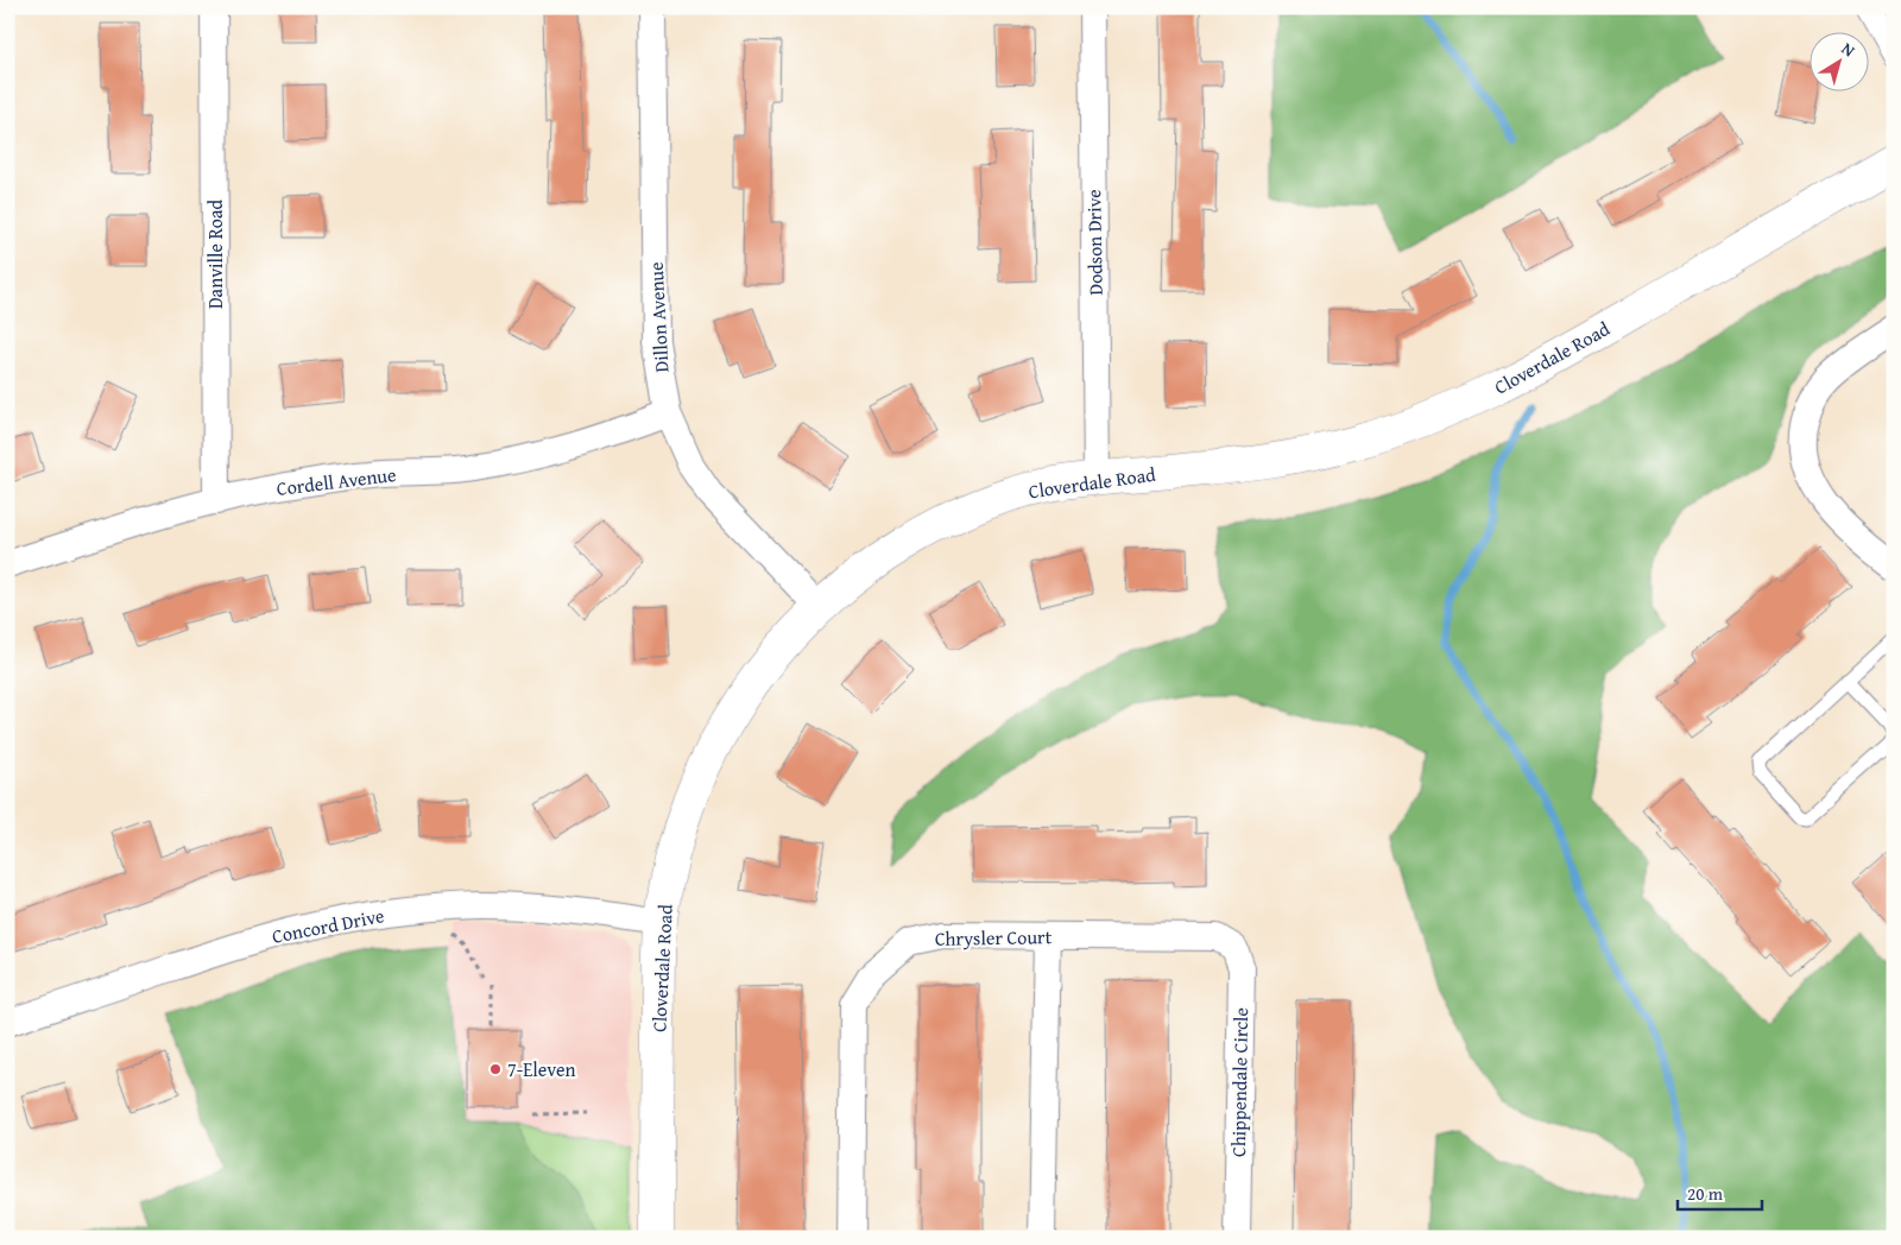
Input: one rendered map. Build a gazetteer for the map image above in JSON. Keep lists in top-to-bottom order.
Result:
{
  "streets": {
    "street": [
      "Dodson Drive",
      "Danville Road",
      "Dillon Avenue",
      "Cloverdale Road",
      "Cordell Avenue",
      "Concord Drive",
      "Chrysler Court",
      "Chippendale Circle"
    ]
  },
  "crossings": [
    ["Dodson Drive", "Cloverdale Road"],
    ["Danville Road", "Cordell Avenue"],
    ["Dillon Avenue", "Cloverdale Road"],
    ["Dillon Avenue", "Cordell Avenue"],
    ["Cloverdale Road", "Concord Drive"],
    ["Chrysler Court", "Chippendale Circle"]
  ],
  "places": ["7-Eleven"],
  "scale_bar": "20 m",
  "north": "top right"
}
